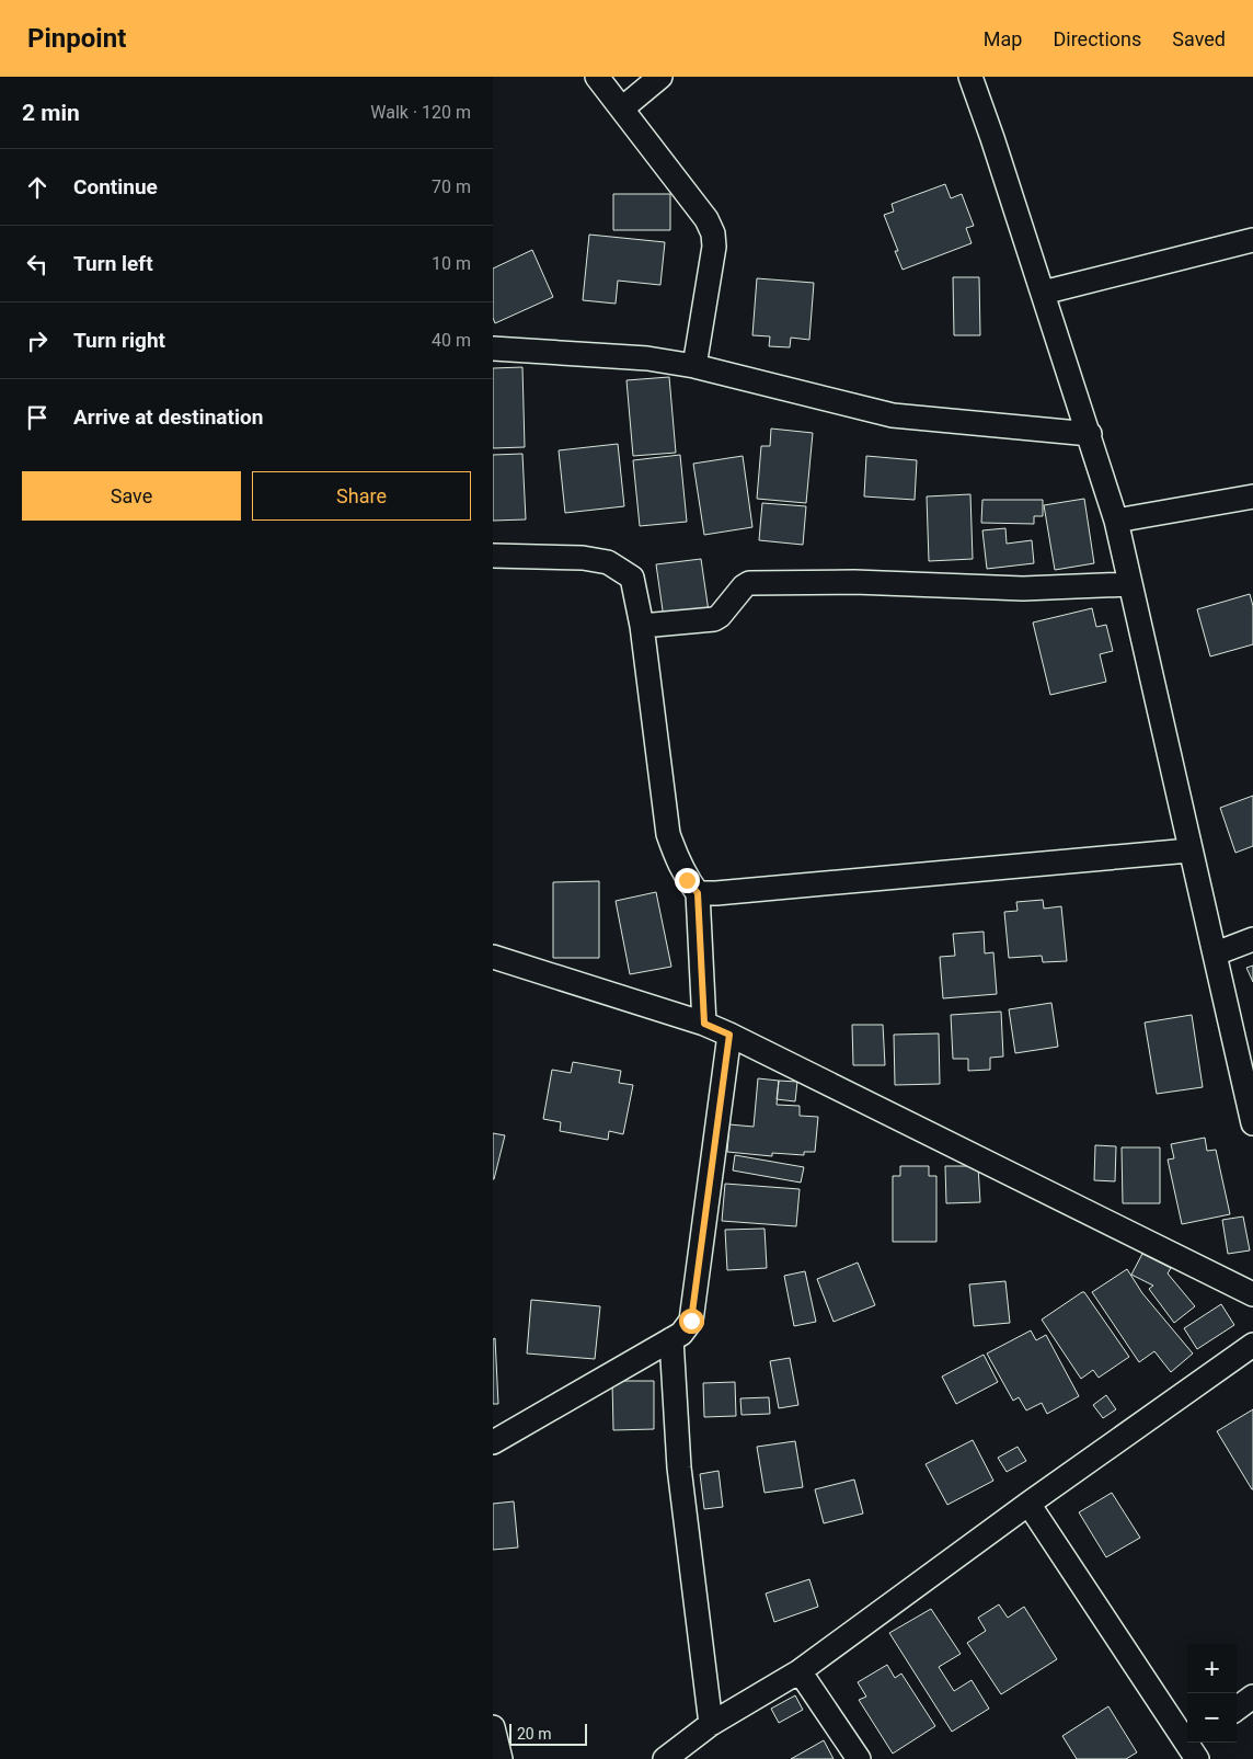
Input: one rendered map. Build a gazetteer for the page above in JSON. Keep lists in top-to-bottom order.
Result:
{
  "scale_bar": "20 m",
  "page": {
    "header": "Pinpoint",
    "nav": ["Map", "Directions", "Saved"],
    "heading": ["2 min", "Walk · 120 m"],
    "list": [
      ["Continue", "70 m"],
      ["Turn left", "10 m"],
      ["Turn right", "40 m"],
      "Arrive at destination"
    ],
    "buttons": ["Save", "Share"],
    "map_buttons": ["+", "−"],
    "scale": "20 m"
  }
}
